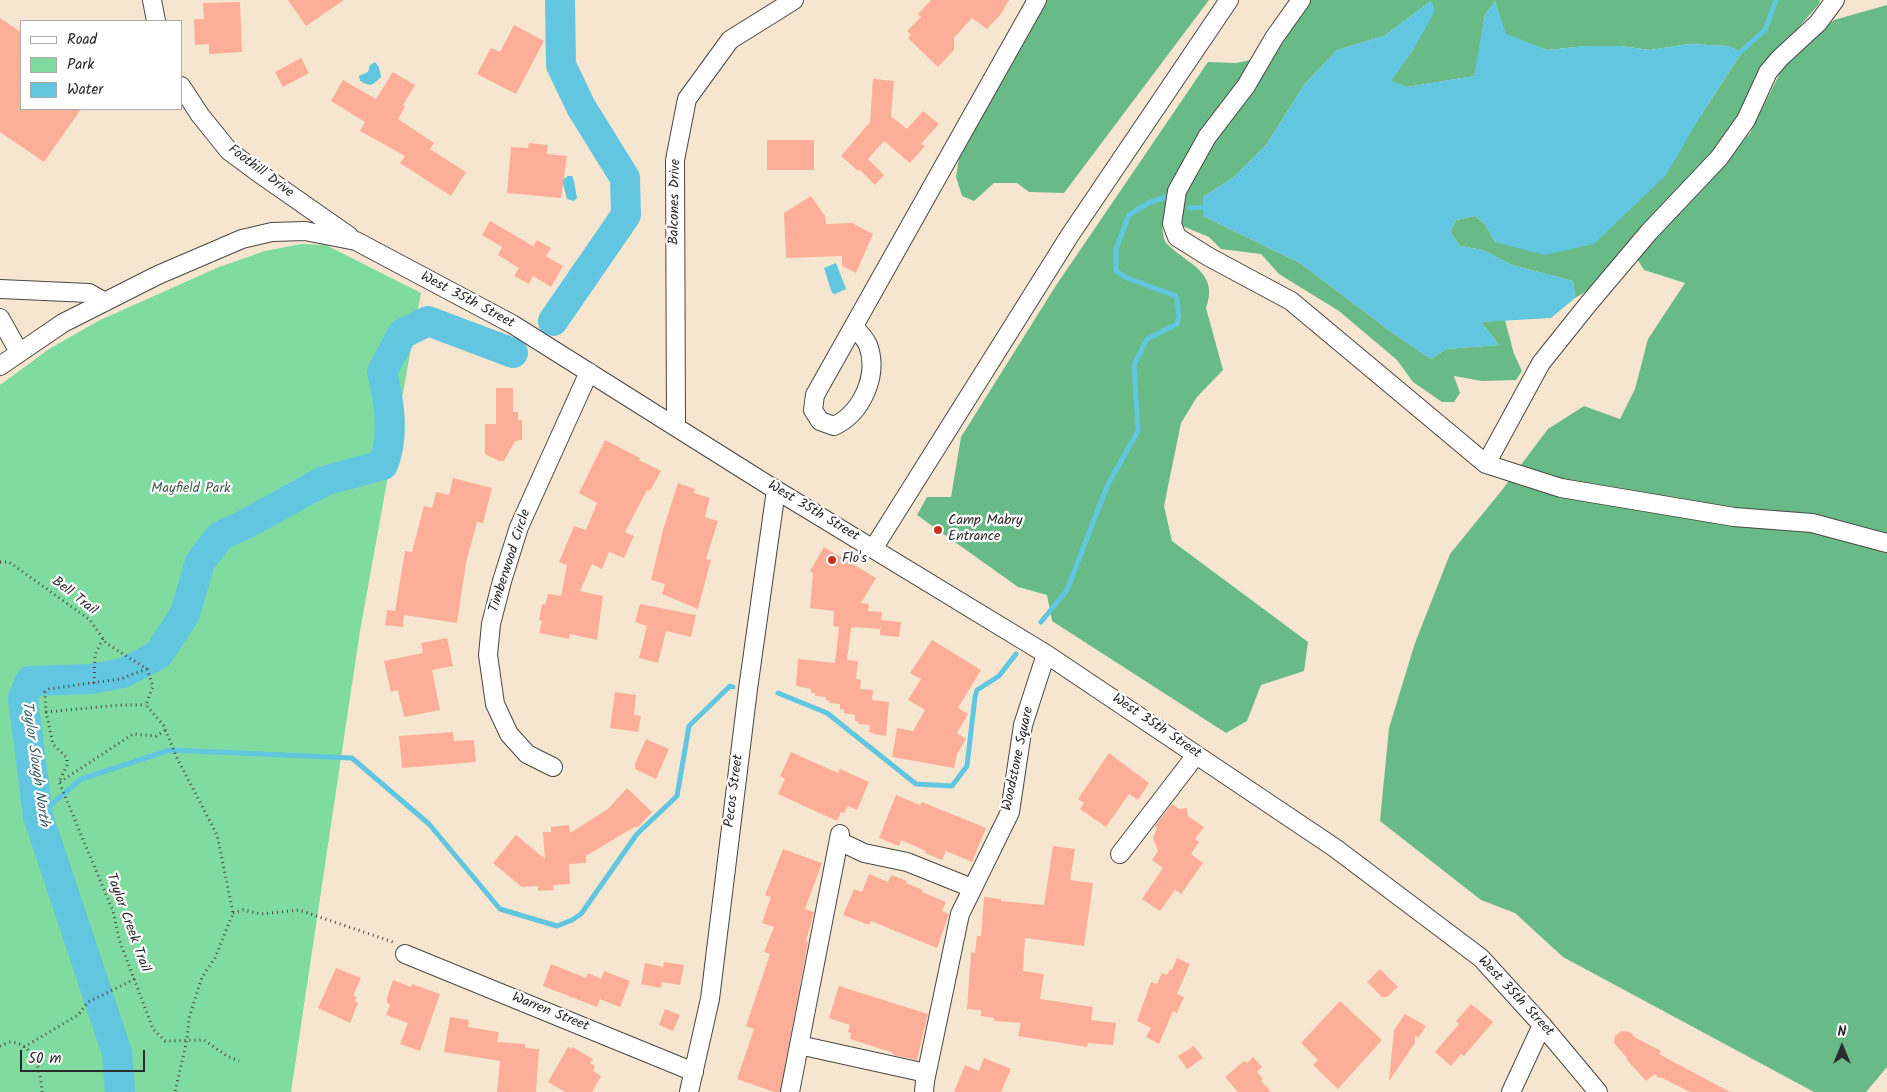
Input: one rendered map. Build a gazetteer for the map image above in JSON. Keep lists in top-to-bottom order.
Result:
{
  "streets": {
    "street": [
      "Foothill Drive",
      "Balcones Drive",
      "West 35th Street",
      "Timberwood Circle",
      "Woodstone Square",
      "Pecos Street",
      "Warren Street"
    ],
    "path": ["Bell Trail", "Taylor Creek Trail"]
  },
  "crossings": [
    ["Foothill Drive", "West 35th Street"],
    ["Balcones Drive", "West 35th Street"],
    ["West 35th Street", "Timberwood Circle"],
    ["West 35th Street", "Woodstone Square"],
    ["West 35th Street", "Pecos Street"],
    ["Pecos Street", "Warren Street"]
  ],
  "water": ["Taylor Slough North"],
  "parks": ["Mayfield Park"],
  "places": ["Camp Mabry Entrance", "Flo's"],
  "legend": ["Road", "Park", "Water"],
  "scale_bar": "50 m",
  "north": "top"
}
